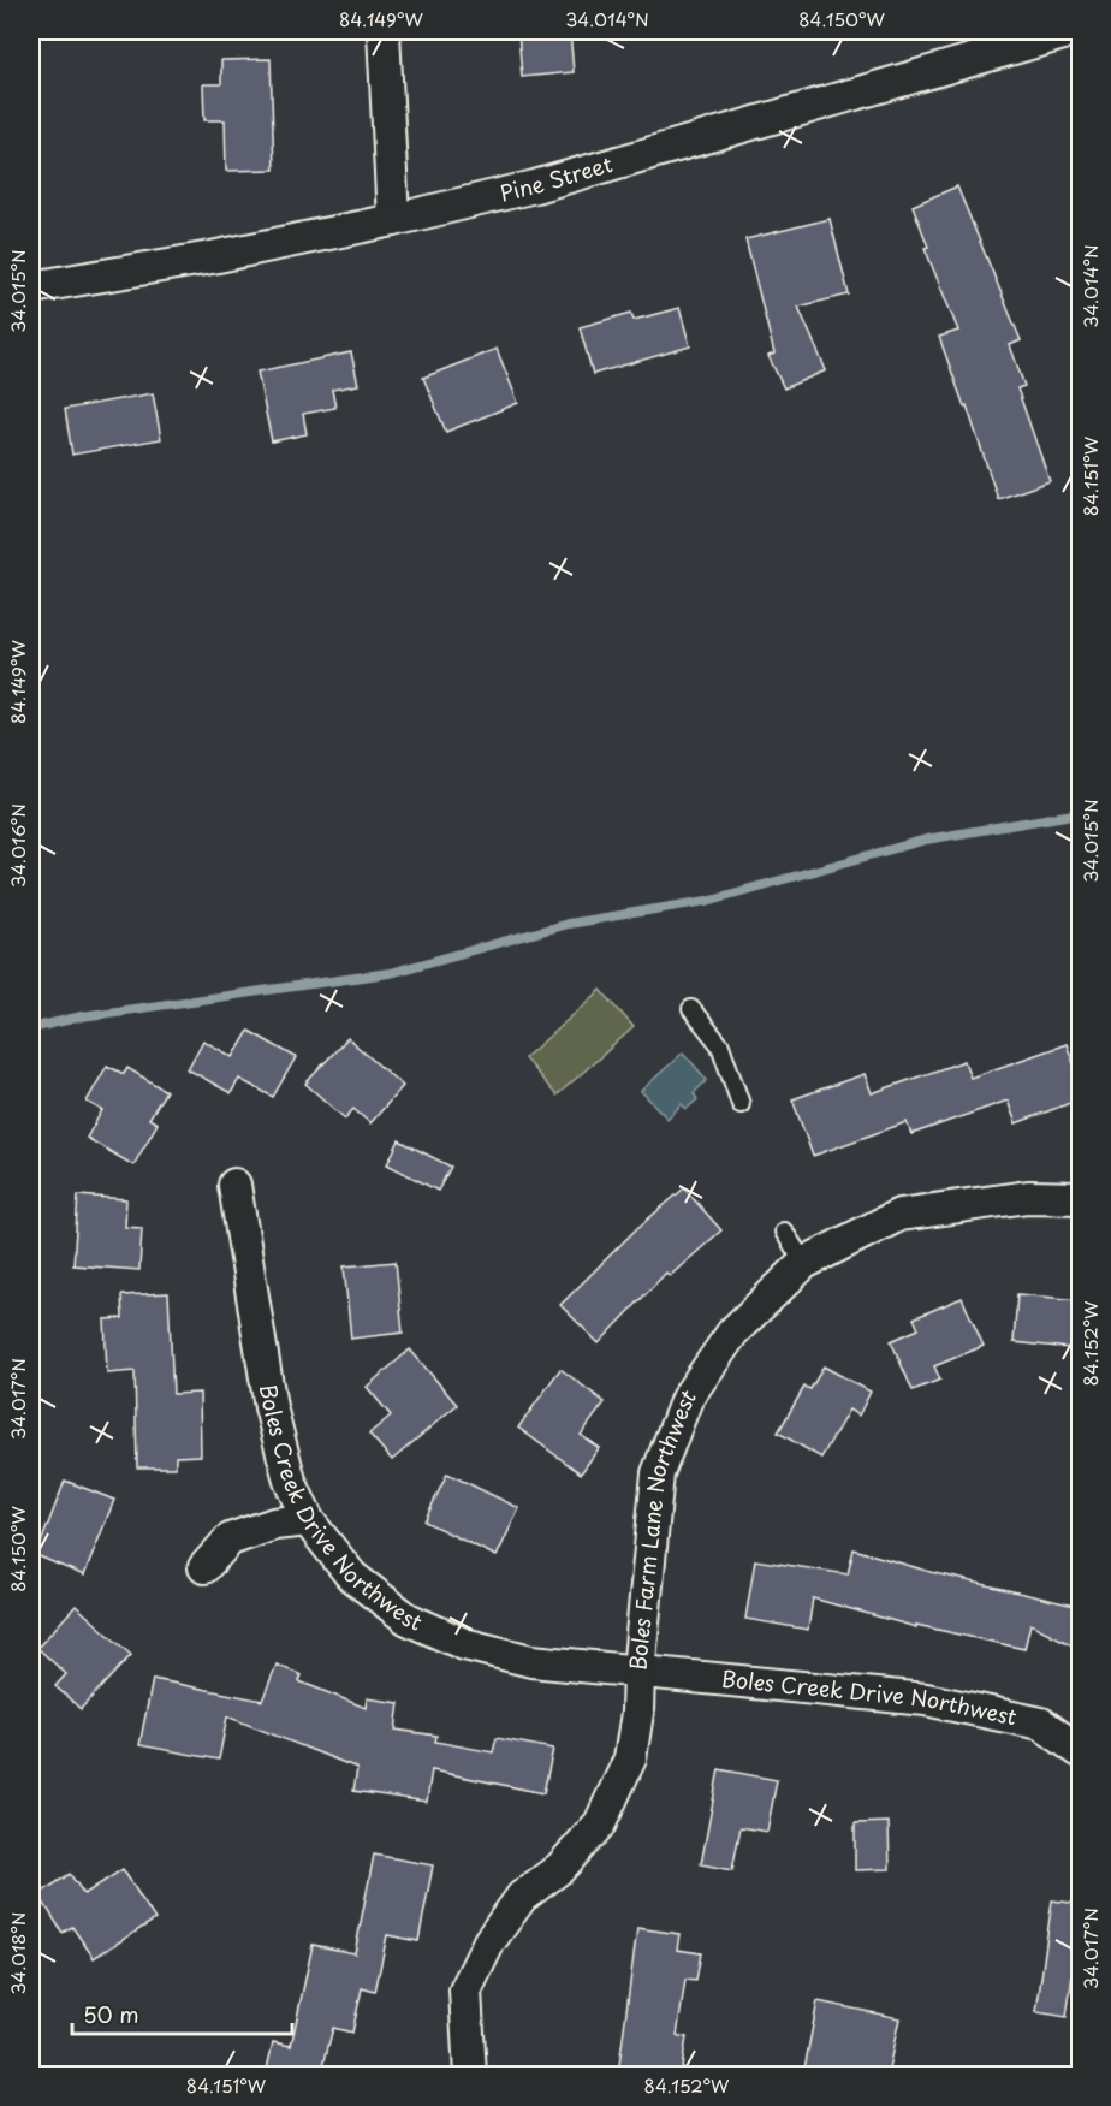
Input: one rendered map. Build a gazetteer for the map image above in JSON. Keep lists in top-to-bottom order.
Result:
{
  "streets": {
    "street": ["Pine Street", "Boles Creek Drive Northwest", "Boles Farm Lane Northwest"]
  },
  "crossings": [
    ["Boles Creek Drive Northwest", "Boles Farm Lane Northwest"]
  ],
  "scale_bar": "50 m",
  "coordinates": [
    "84.149°W",
    "34.014°N",
    "84.150°W",
    "34.015°N",
    "84.151°W",
    "34.016°N",
    "84.152°W",
    "34.017°N",
    "34.018°N"
  ]
}
